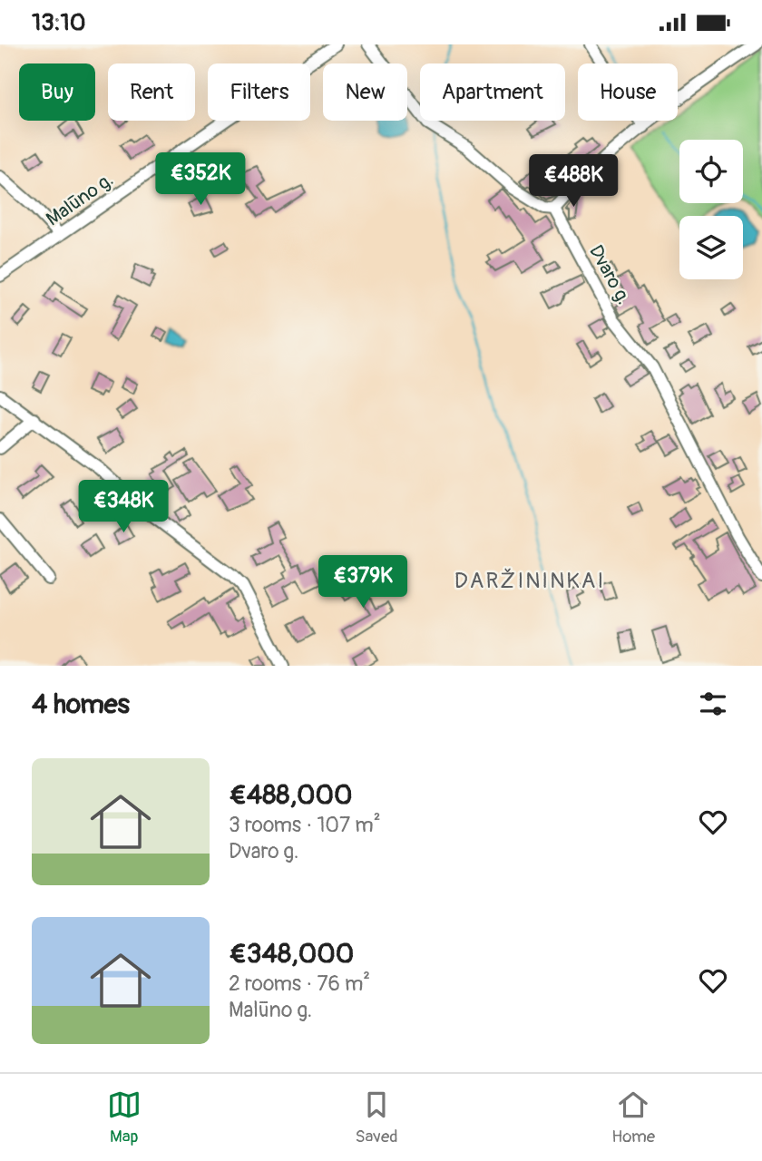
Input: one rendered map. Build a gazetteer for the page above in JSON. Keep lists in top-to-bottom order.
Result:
{
  "streets": {
    "street": ["Malūno g.", "Dvaro g."]
  },
  "districts": ["DARŽININKAI"],
  "page": {
    "status": "13:10",
    "chip": [
      "Buy",
      "Rent",
      "Filters",
      "New",
      "Apartment",
      "House"
    ],
    "price": [
      "€352K",
      "€488K",
      "€348K",
      "€379K"
    ],
    "heading": "4 homes",
    "list": [
      {
        "name": "€488,000",
        "note": "3 rooms · 107 m² · Dvaro g."
      },
      {
        "name": "€348,000",
        "note": "2 rooms · 76 m² · Malūno g."
      }
    ],
    "tabs": ["Map", "Saved", "Home"]
  }
}
